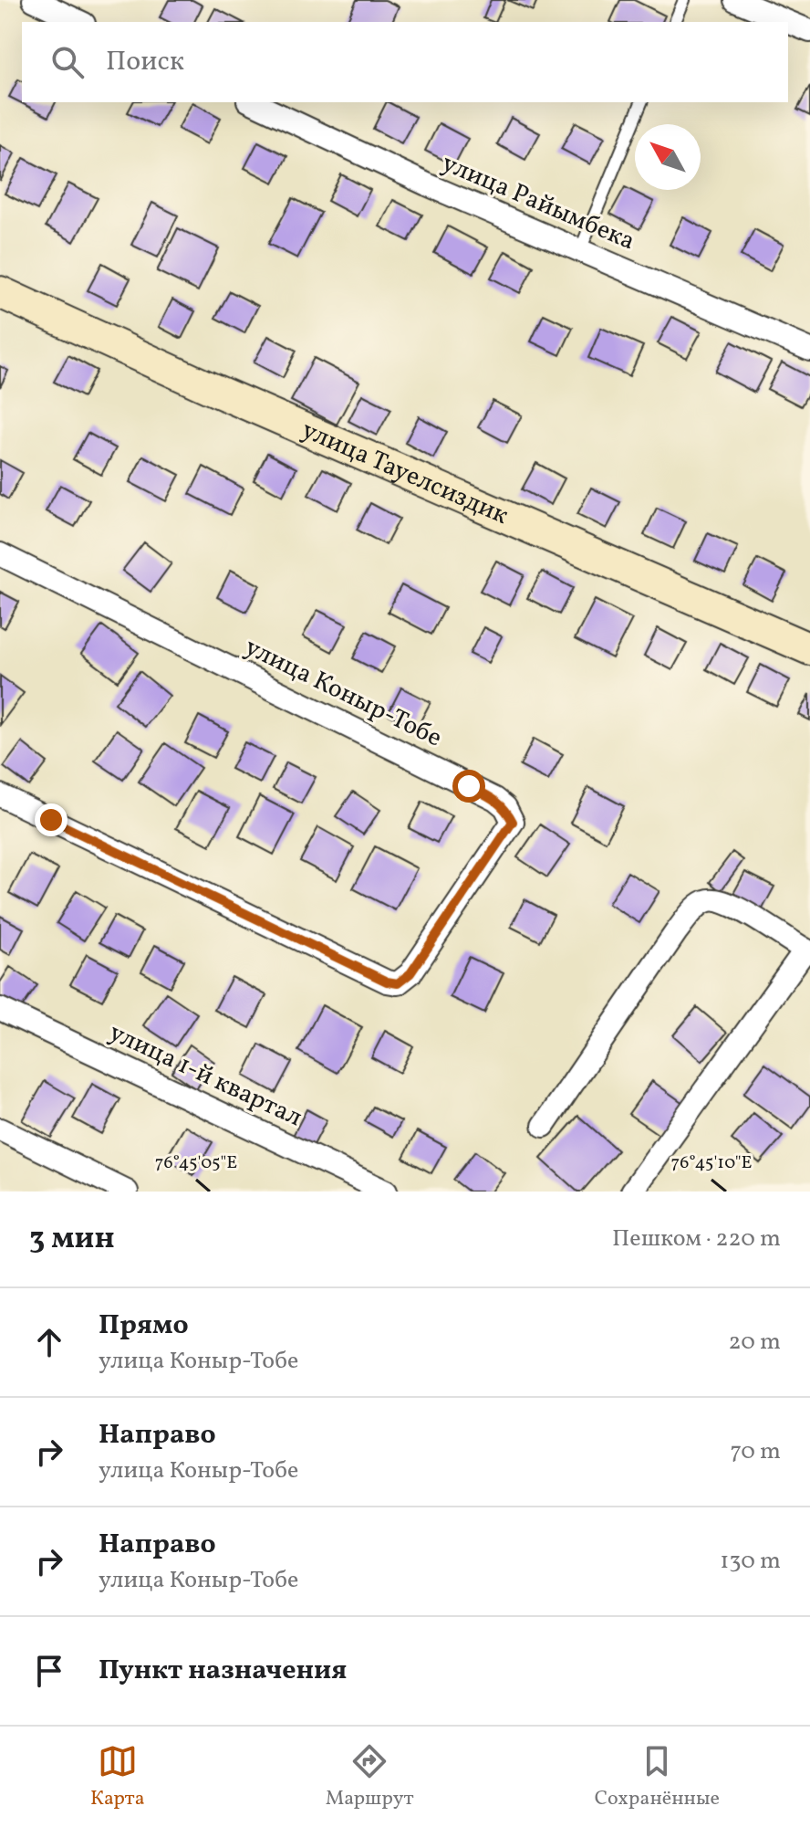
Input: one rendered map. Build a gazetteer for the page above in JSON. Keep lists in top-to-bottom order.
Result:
{
  "streets": {
    "street": [
      "улица Райымбека",
      "улица Тауелсиздик",
      "улица Коныр-Тобе",
      "улица 1-й квартал"
    ]
  },
  "north": "top left",
  "page": {
    "search": "Поиск",
    "heading": ["3 мин", "Пешком · 220 m"],
    "list": [
      ["Прямо", "улица Коныр-Тобе", "20 m"],
      ["Направо", "улица Коныр-Тобе", "70 m"],
      ["Направо", "улица Коныр-Тобе", "130 m"],
      "Пункт назначения"
    ],
    "nav": ["Карта", "Маршрут", "Сохранённые"]
  },
  "coordinates": ["76°45'05\"E", "76°45'10\"E"]
}
